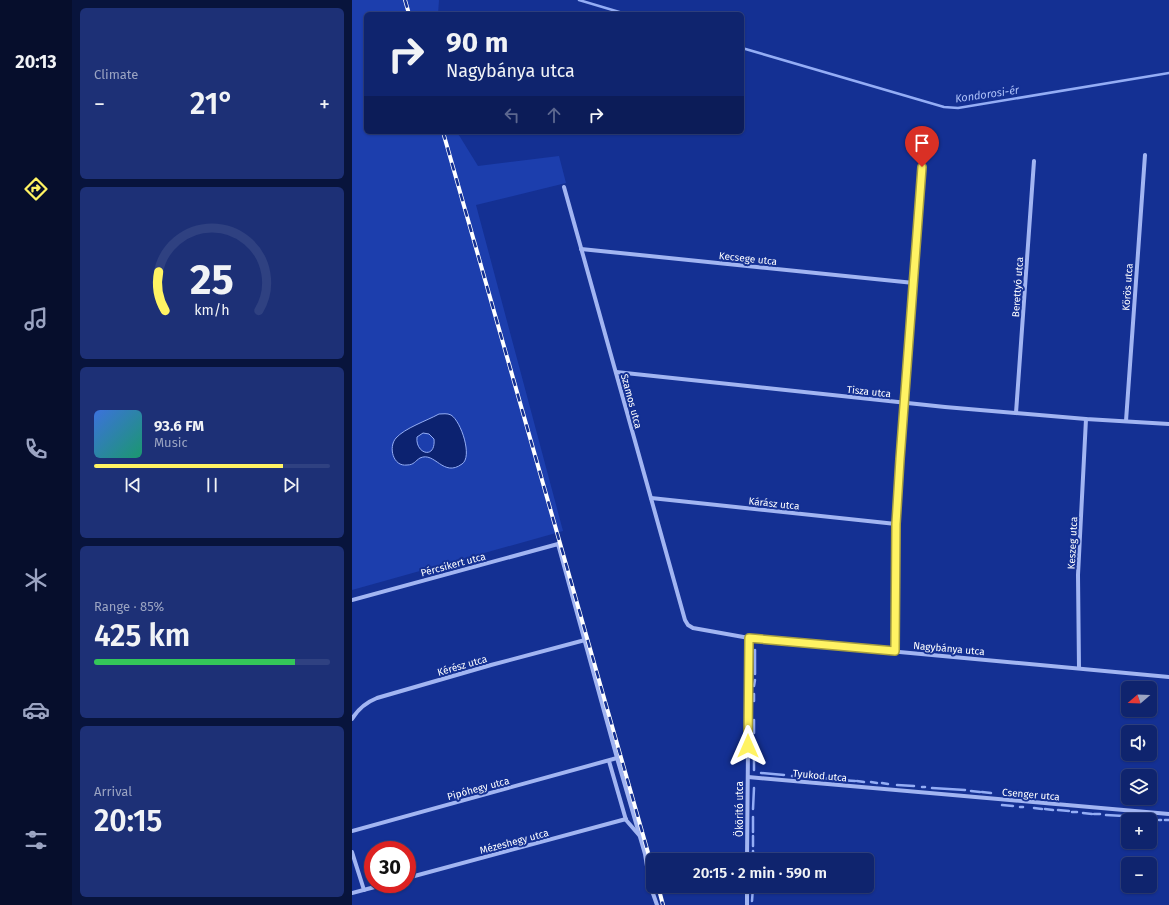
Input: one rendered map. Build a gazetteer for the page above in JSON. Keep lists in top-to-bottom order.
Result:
{
  "streets": {
    "street": [
      "Kecsege utca",
      "Berettyó utca",
      "Körös utca",
      "Tisza utca",
      "Szamos utca",
      "Kárász utca",
      "Keszeg utca",
      "Pércsikert utca",
      "Nagybánya utca",
      "Kérész utca",
      "Tyukod utca",
      "Pipóhegy utca",
      "Csenger utca",
      "Ököritó utca",
      "Mézeshegy utca"
    ]
  },
  "crossings": [
    ["Kecsege utca", "Szamos utca"],
    ["Berettyó utca", "Tisza utca"],
    ["Körös utca", "Tisza utca"],
    ["Tisza utca", "Szamos utca"],
    ["Tisza utca", "Keszeg utca"],
    ["Szamos utca", "Kárász utca"],
    ["Szamos utca", "Nagybánya utca"],
    ["Keszeg utca", "Nagybánya utca"],
    ["Pércsikert utca", "Kérész utca"],
    ["Nagybánya utca", "Ököritó utca"],
    ["Tyukod utca", "Csenger utca"],
    ["Tyukod utca", "Ököritó utca"]
  ],
  "water": ["Kondorosi-ér"],
  "north": "left",
  "page": {
    "tabs": "20:13",
    "tile": [
      "Climate",
      ["Range · 85%", "425 km"],
      ["Arrival", "20:15"]
    ],
    "turn": ["90 m", "Nagybánya utca"],
    "heat": ["−", "21°", "+"],
    "song": ["93.6 FM", "Music"],
    "map_buttons": ["+", "−"],
    "limit": "30",
    "trip": "20:15 · 2 min · 590 m",
    "gauge": ["25", "km/h"]
  }
}
